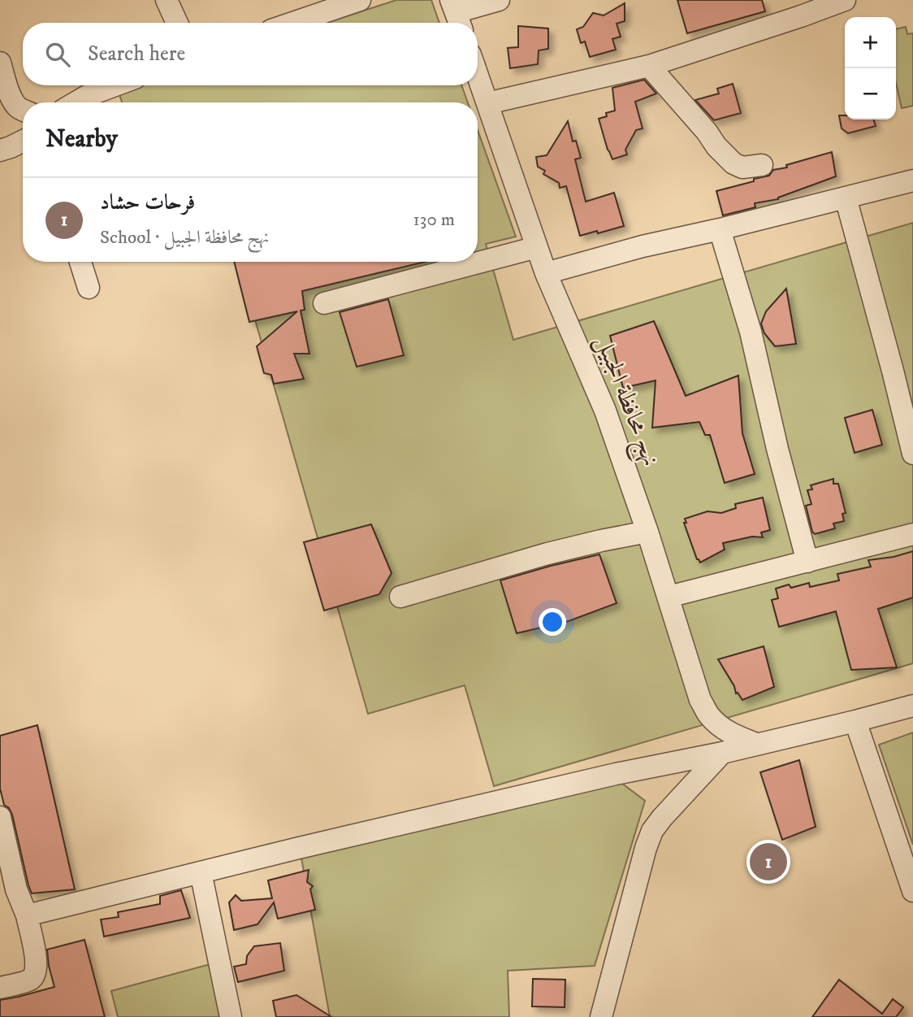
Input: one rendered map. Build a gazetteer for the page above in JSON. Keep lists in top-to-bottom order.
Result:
{
  "streets": {
    "street": ["نهج محافظة الجبيل"]
  },
  "page": {
    "map_buttons": ["+", "−"],
    "search": "Search here",
    "heading": "Nearby",
    "list": [
      {
        "mark": "1",
        "name": "فرحات حشاد",
        "note": "School · نهج محافظة الجبيل",
        "value": "130 m"
      }
    ],
    "pins": "1"
  }
}
